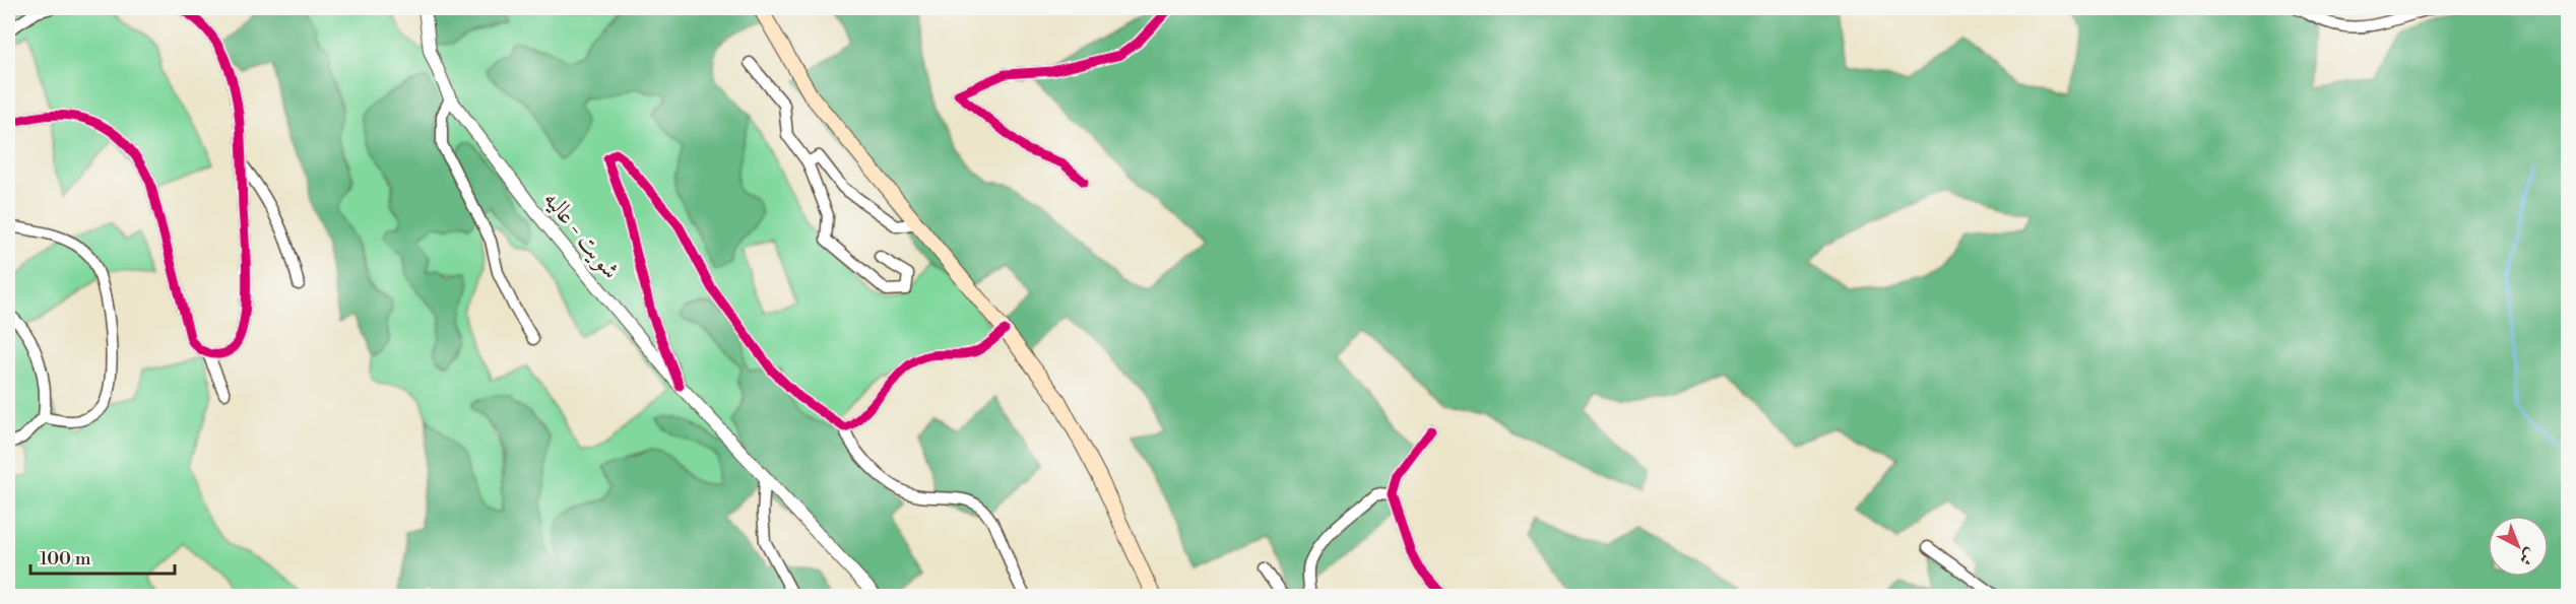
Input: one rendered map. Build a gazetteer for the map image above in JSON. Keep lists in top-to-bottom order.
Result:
{
  "streets": {
    "street": ["شويت - عاليه"]
  },
  "scale_bar": "100 m",
  "north": "bottom right"
}
